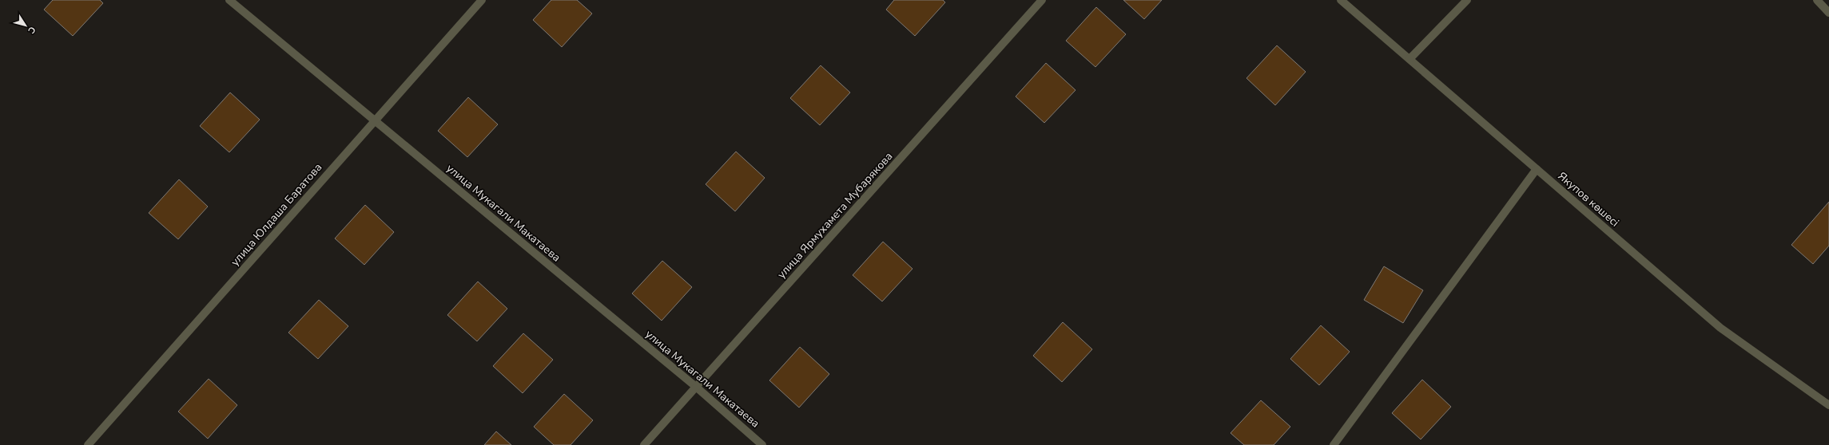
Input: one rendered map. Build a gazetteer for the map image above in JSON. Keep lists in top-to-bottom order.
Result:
{
  "streets": {
    "street": [
      "Якупов көшесі",
      "улица Мукагали Макатаева",
      "улица Юлдаша Баратова",
      "улица Ярмухамета Мубарякова"
    ]
  },
  "crossings": [
    ["улица Мукагали Макатаева", "улица Юлдаша Баратова"],
    ["улица Мукагали Макатаева", "улица Ярмухамета Мубарякова"]
  ],
  "north": "bottom right"
}
